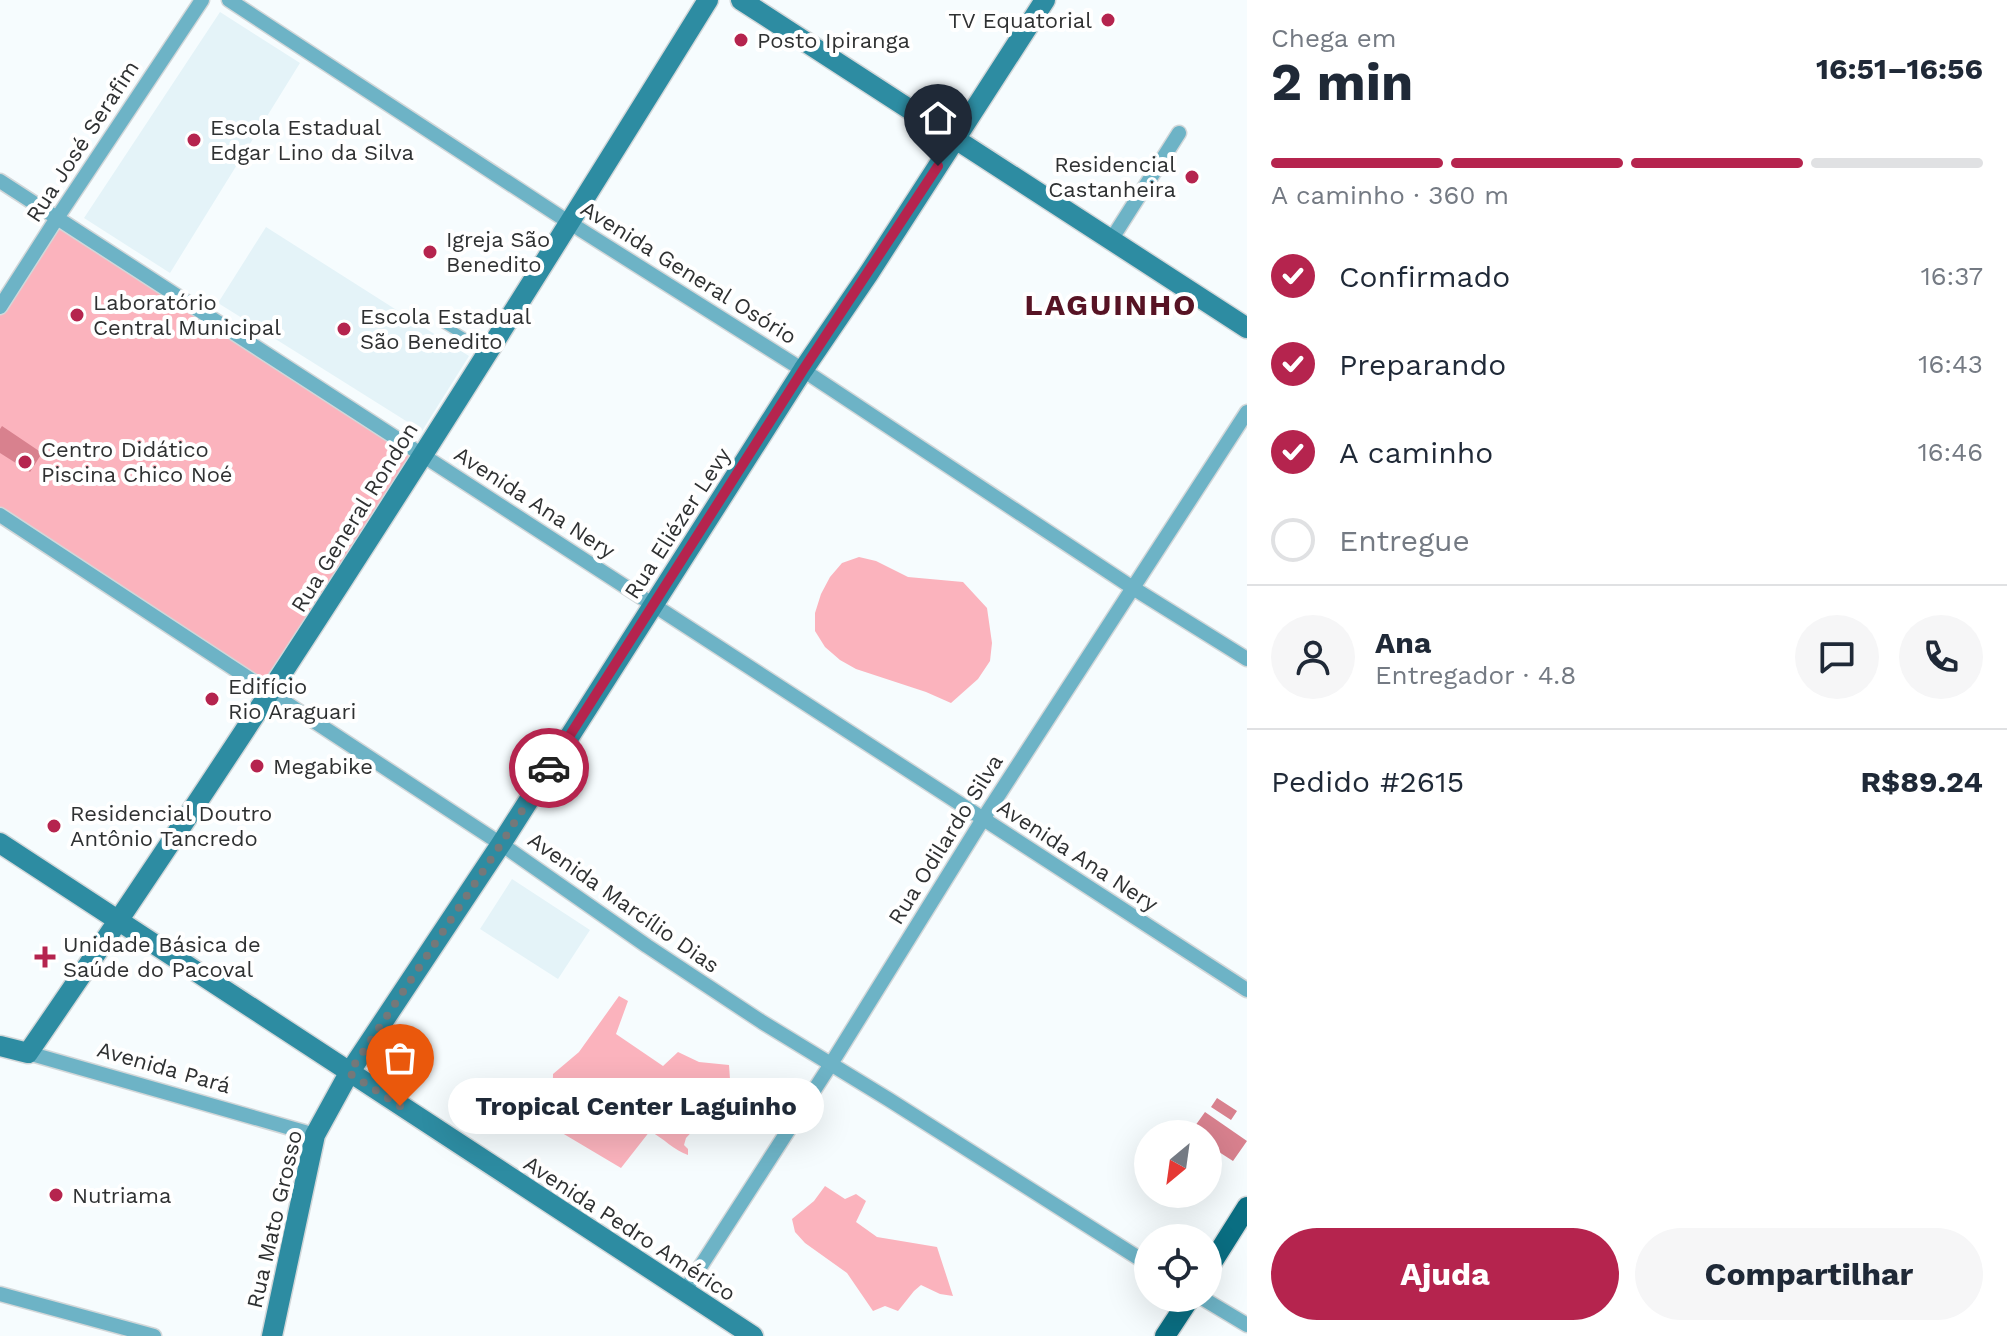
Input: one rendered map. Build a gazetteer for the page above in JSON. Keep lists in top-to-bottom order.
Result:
{
  "streets": {
    "main road": [
      "Rua General Rondon",
      "Rua Eliézer Levy",
      "Avenida Pará",
      "Rua Mato Grosso",
      "Avenida Pedro Américo"
    ],
    "street": [
      "Rua José Serafim",
      "Avenida General Osório",
      "Avenida Ana Nery",
      "Rua Odilardo Silva",
      "Avenida Marcílio Dias"
    ]
  },
  "crossings": [
    ["Rua José Serafim", "Avenida Ana Nery"],
    ["Avenida General Osório", "Rua General Rondon"],
    ["Avenida General Osório", "Rua Eliézer Levy"],
    ["Avenida General Osório", "Rua Odilardo Silva"],
    ["Avenida Ana Nery", "Rua General Rondon"],
    ["Avenida Ana Nery", "Rua Eliézer Levy"],
    ["Avenida Ana Nery", "Rua Odilardo Silva"],
    ["Rua General Rondon", "Avenida Marcílio Dias"],
    ["Rua General Rondon", "Avenida Pará"],
    ["Rua General Rondon", "Avenida Pedro Américo"],
    ["Rua Eliézer Levy", "Avenida Marcílio Dias"],
    ["Rua Eliézer Levy", "Rua Mato Grosso"],
    ["Rua Eliézer Levy", "Avenida Pedro Américo"],
    ["Rua Odilardo Silva", "Avenida Marcílio Dias"],
    ["Rua Odilardo Silva", "Avenida Pedro Américo"],
    ["Avenida Pará", "Rua Mato Grosso"],
    ["Rua Mato Grosso", "Avenida Pedro Américo"]
  ],
  "districts": ["LAGUINHO"],
  "places": {
    "other": [
      "TV Equatorial",
      "Posto Ipiranga",
      "Escola Estadual Edgar Lino da Silva",
      "Residencial Castanheira",
      "Igreja São Benedito",
      "Laboratório Central Municipal",
      "Escola Estadual São Benedito",
      "Centro Didático Piscina Chico Noé",
      "Edifício Rio Araguari",
      "Megabike",
      "Residencial Doutro Antônio Tancredo",
      "Tropical Center Laguinho",
      "Nutriama"
    ],
    "health": ["Unidade Básica de Saúde do Pacoval"]
  },
  "north": "bottom left",
  "page": {
    "heading": ["2 min", "Chega em", "16:51–16:56"],
    "panel": [
      "Ana",
      "Entregador · 4.8",
      "Pedido #2615",
      "R$89.24"
    ],
    "bar": "A caminho · 360 m",
    "list": [
      ["Confirmado", "16:37"],
      ["Preparando", "16:43"],
      ["A caminho", "16:46"],
      "Entregue"
    ],
    "bubble": "Tropical Center Laguinho",
    "buttons": ["Ajuda", "Compartilhar"]
  }
}
